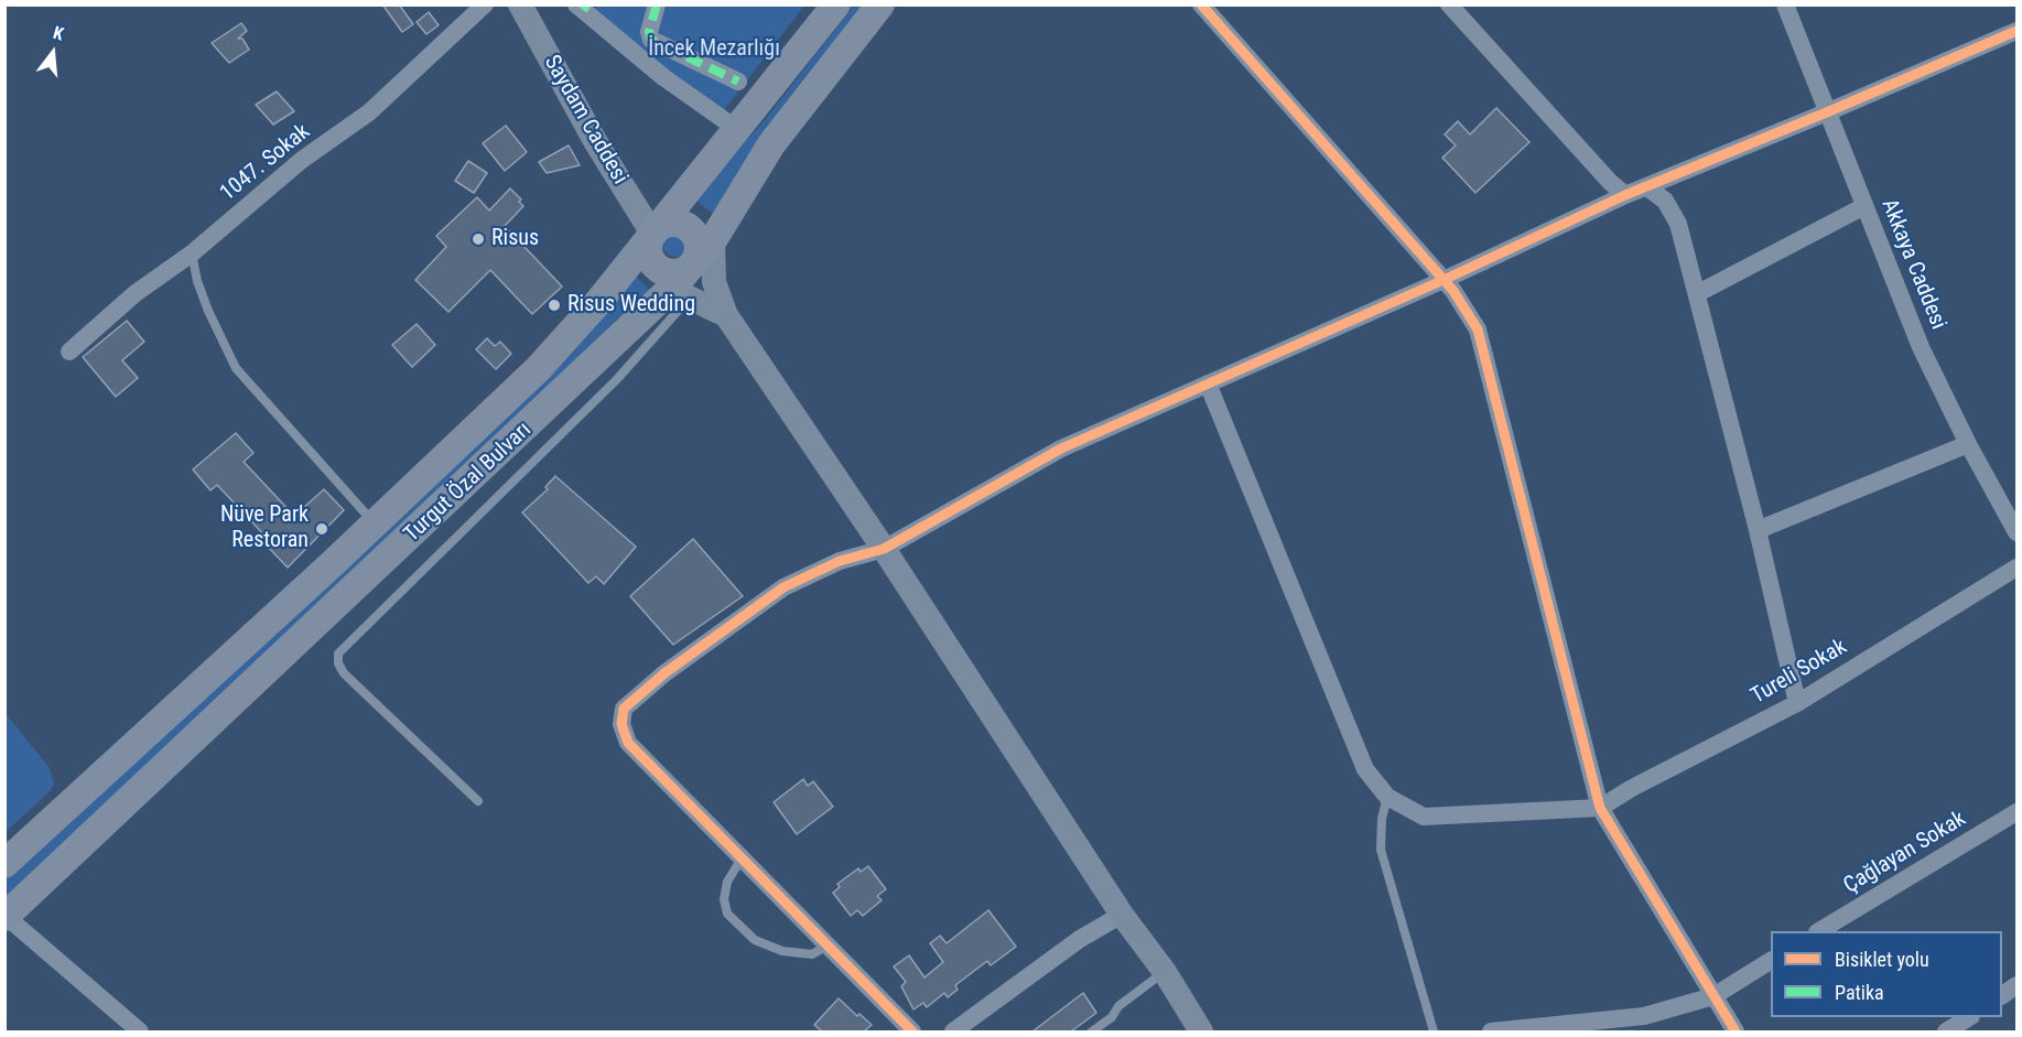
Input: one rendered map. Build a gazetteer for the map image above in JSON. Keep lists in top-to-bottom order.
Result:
{
  "streets": {
    "main road": ["Turgut Özal Bulvarı"],
    "street": [
      "Saydam Caddesi",
      "1047. Sokak",
      "Akkaya Caddesi",
      "Tureli Sokak",
      "Çağlayan Sokak"
    ]
  },
  "crossings": [
    ["Saydam Caddesi", "Turgut Özal Bulvarı"]
  ],
  "parks": ["İncek Mezarlığı"],
  "places": ["Risus", "Risus Wedding", "Nüve Park Restoran"],
  "legend": ["Bisiklet yolu", "Patika"],
  "north": "top"
}
